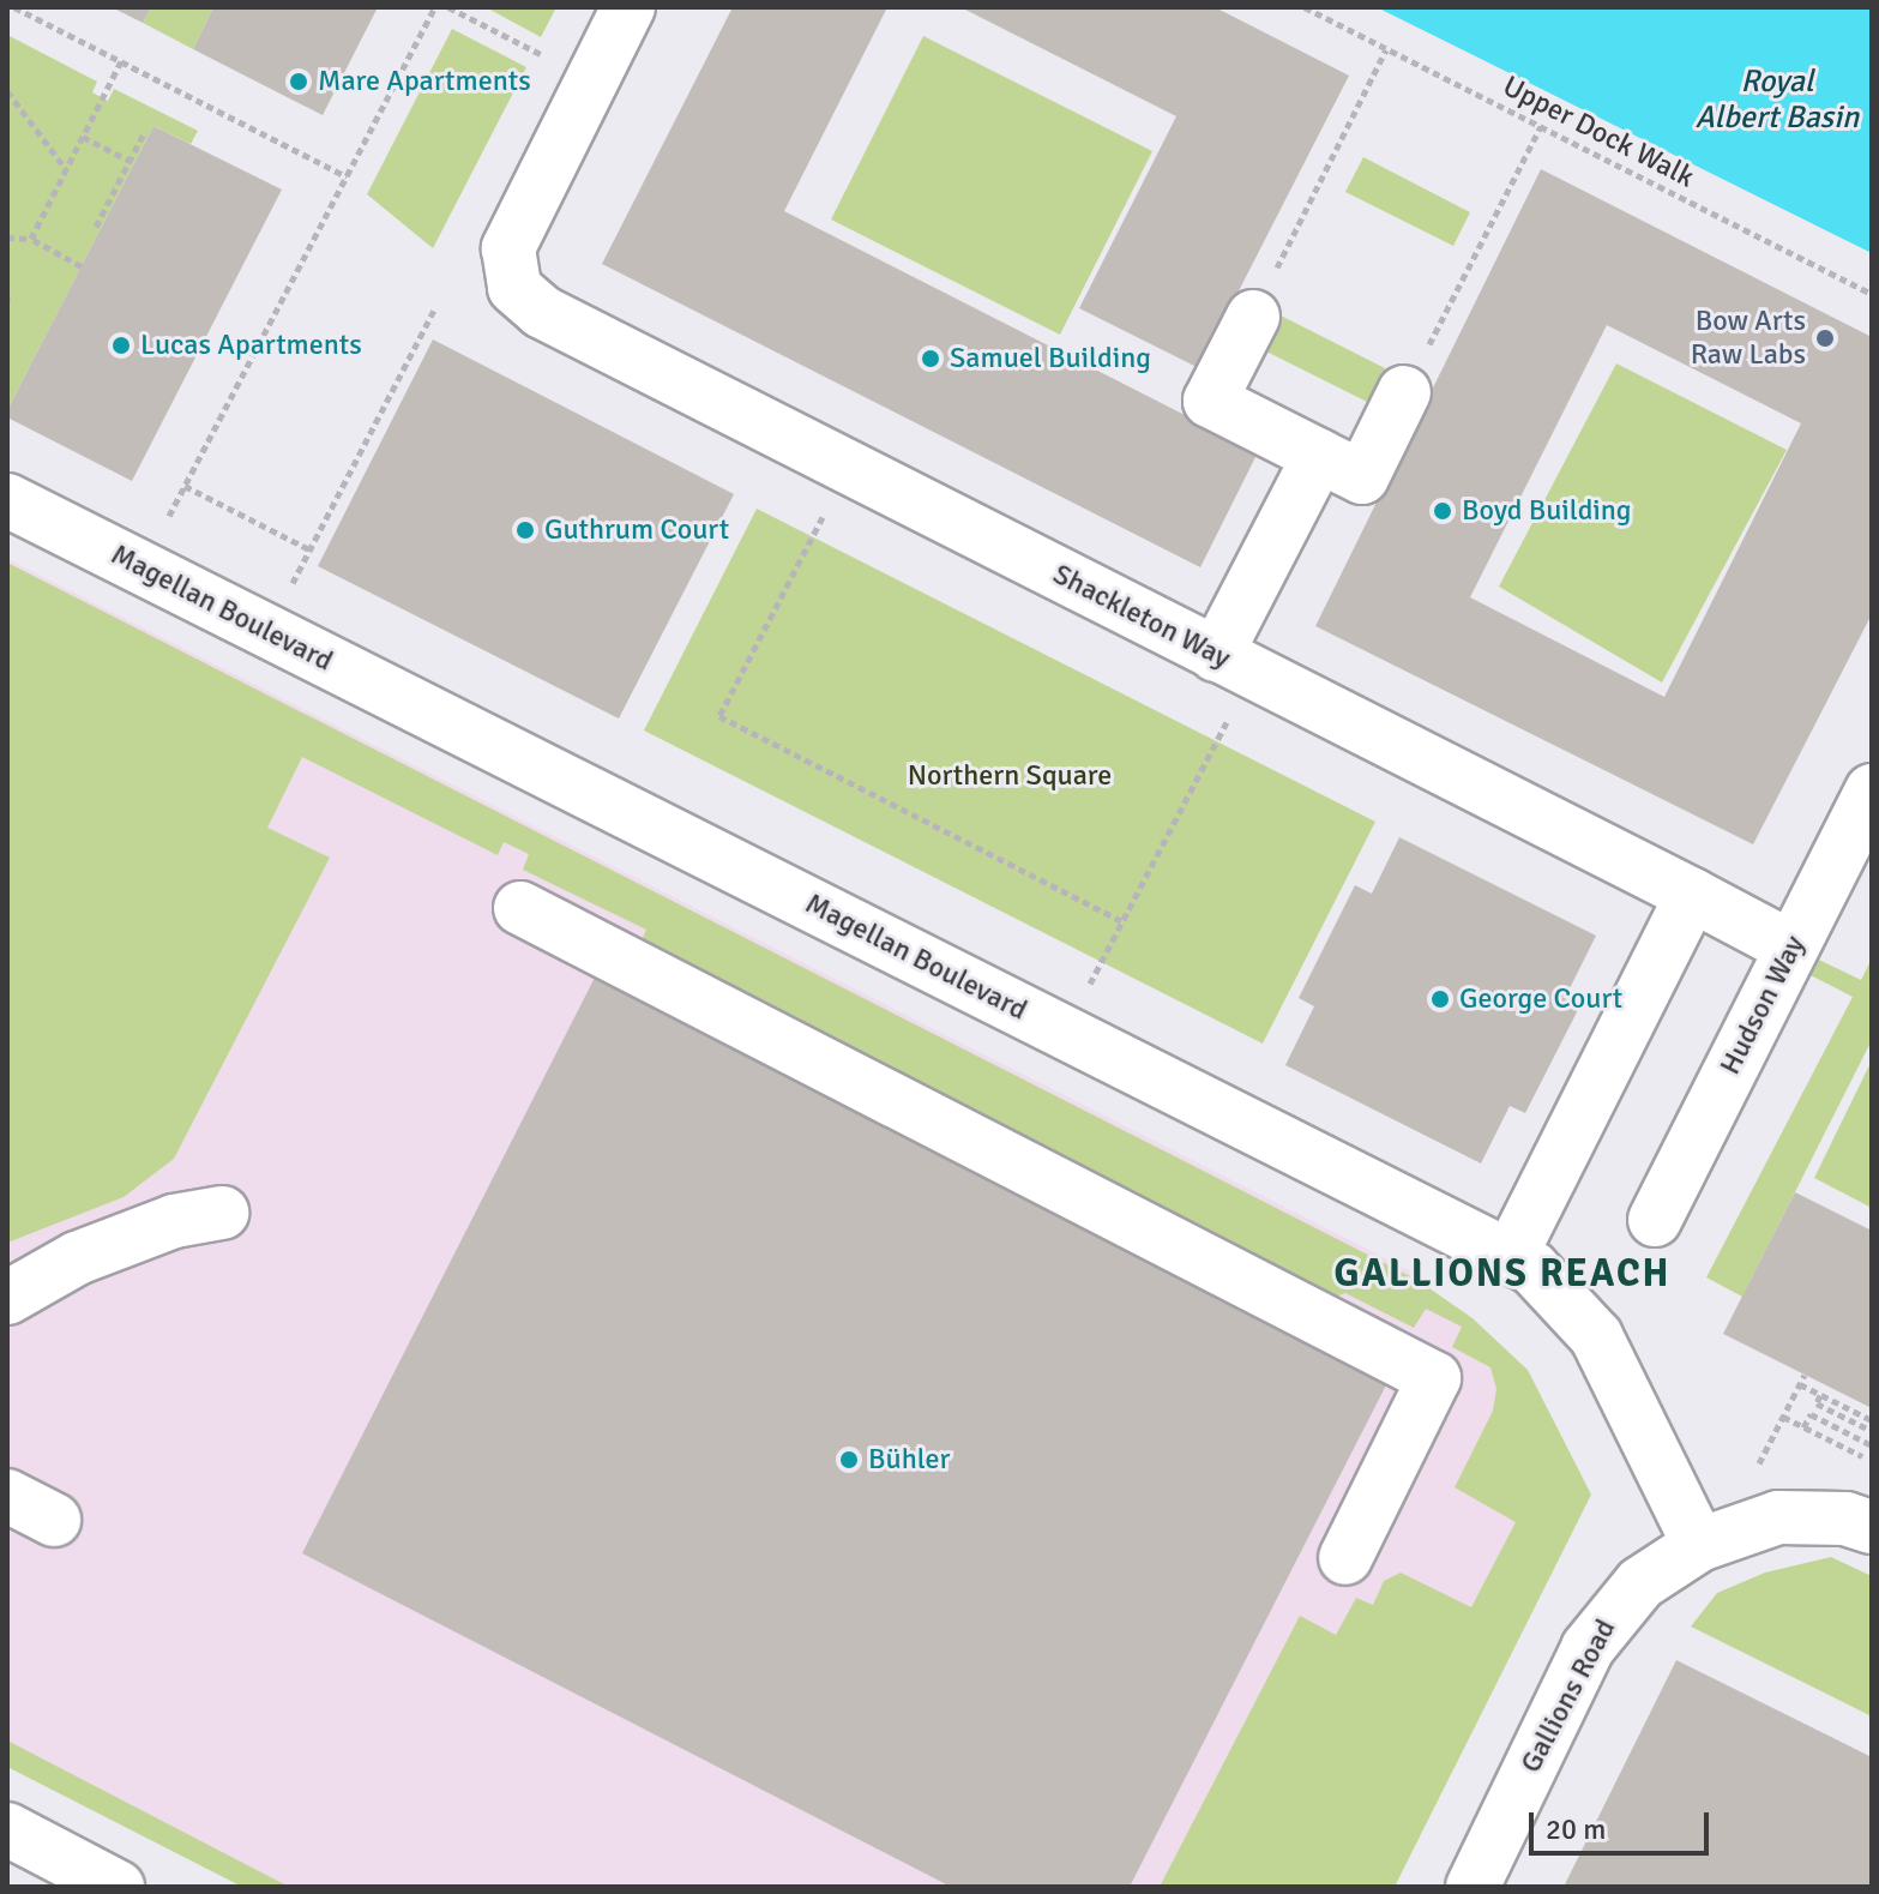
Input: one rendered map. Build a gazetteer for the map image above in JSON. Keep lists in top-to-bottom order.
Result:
{
  "streets": {
    "street": [
      "Magellan Boulevard",
      "Shackleton Way",
      "Hudson Way",
      "Gallions Road"
    ],
    "path": ["Upper Dock Walk"]
  },
  "crossings": [
    ["Magellan Boulevard", "Gallions Road"],
    ["Shackleton Way", "Hudson Way"]
  ],
  "districts": ["GALLIONS REACH"],
  "water": ["Royal Albert Basin"],
  "parks": ["Northern Square"],
  "places": [
    "Mare Apartments",
    "Bow Arts Raw Labs",
    "Lucas Apartments",
    "Samuel Building",
    "Boyd Building",
    "Guthrum Court",
    "George Court",
    "Bühler"
  ],
  "scale_bar": "20 m"
}
